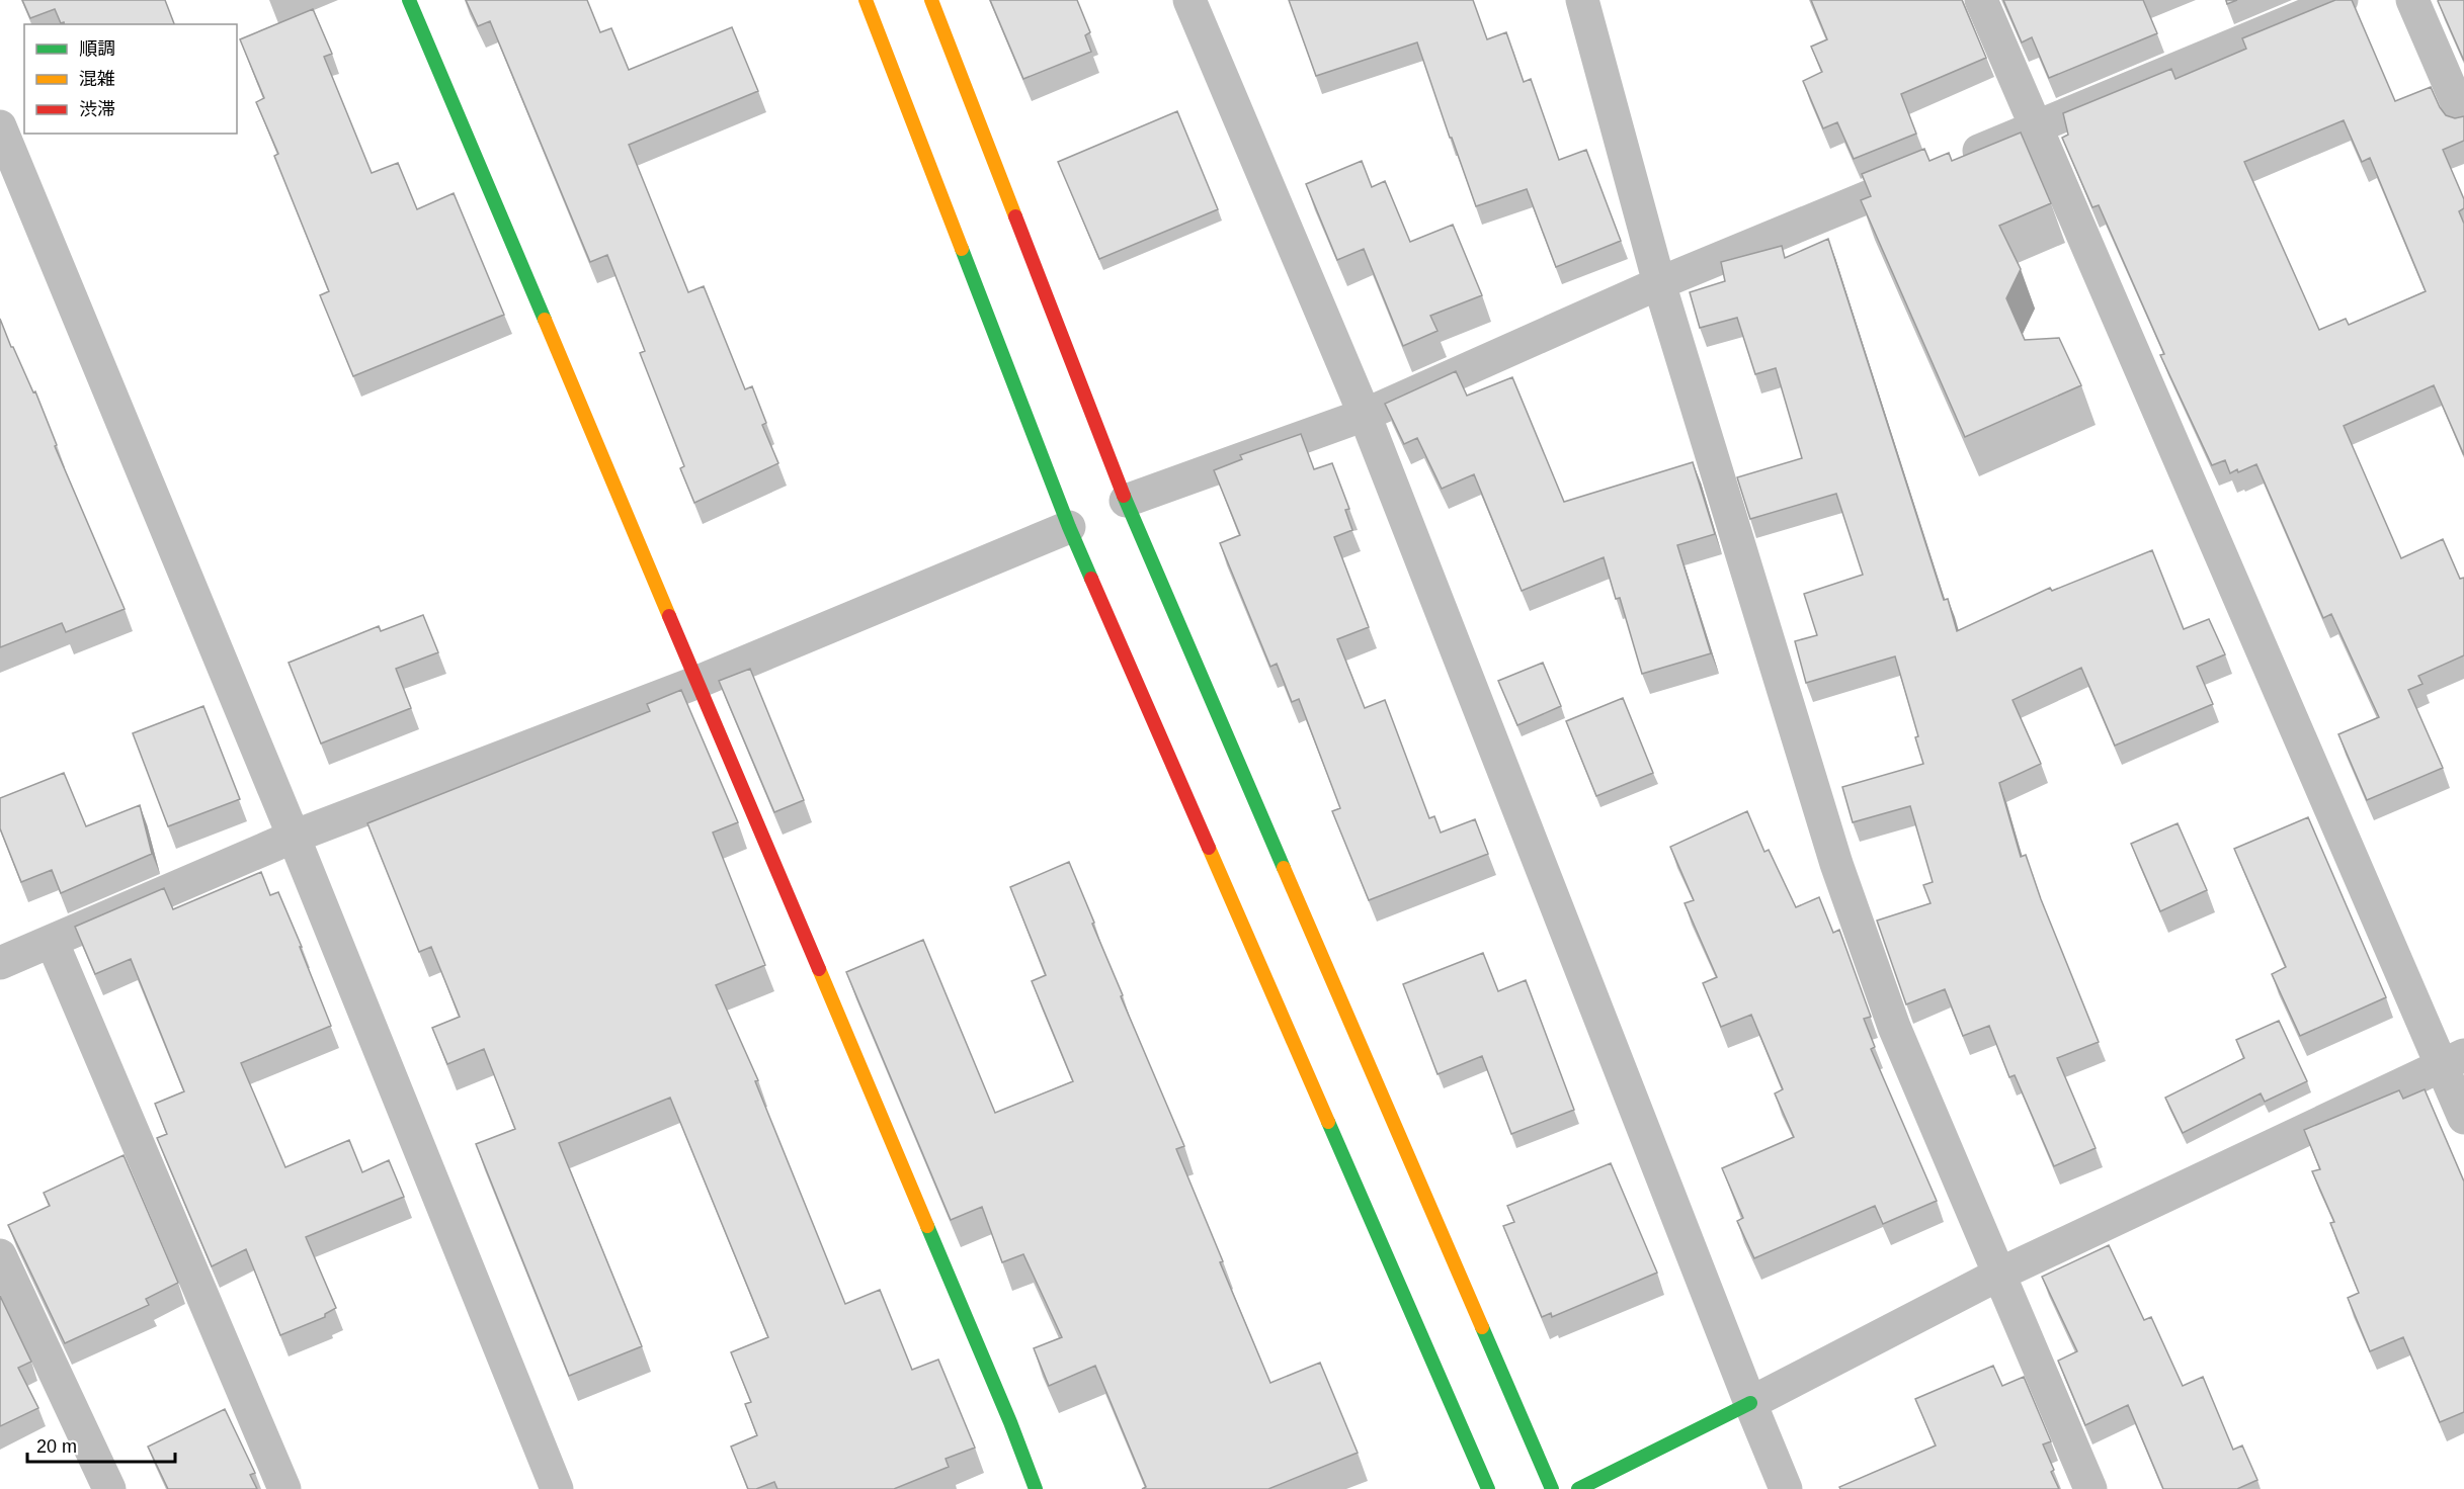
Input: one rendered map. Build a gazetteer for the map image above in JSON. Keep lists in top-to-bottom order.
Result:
{
  "legend": ["順調", "混雑", "渋滞"],
  "scale_bar": "20 m"
}
